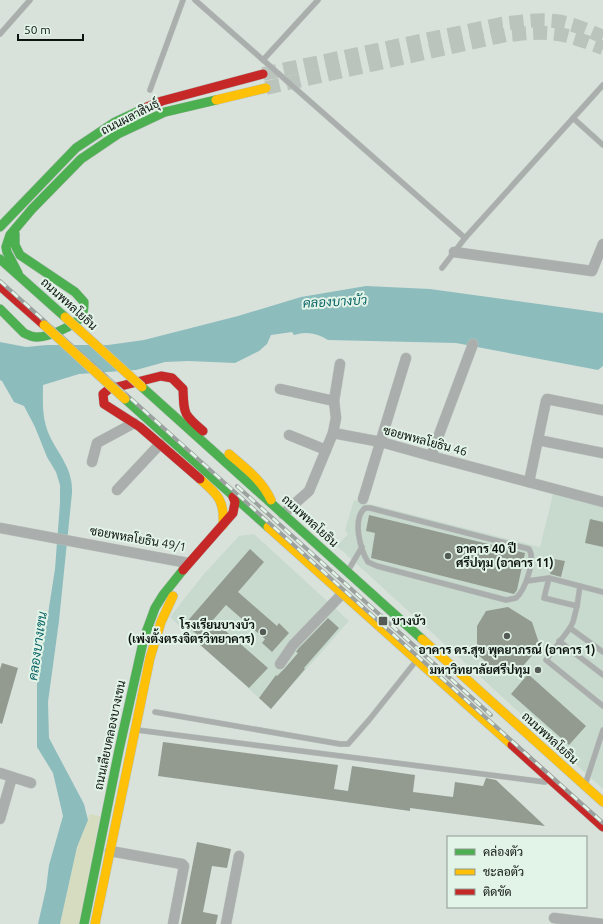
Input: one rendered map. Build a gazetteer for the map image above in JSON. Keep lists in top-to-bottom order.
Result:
{
  "streets": {
    "main road": [
      "ถนนผลาสินธุ์",
      "ถนนพหลโยธิน",
      "ซอยพหลโยธิน 49/1",
      "ถนนเลียบคลองบางเขน"
    ],
    "street": ["ซอยพหลโยธิน 46"]
  },
  "crossings": [
    ["ถนนพหลโยธิน", "ซอยพหลโยธิน 49/1"],
    ["ซอยพหลโยธิน 49/1", "ถนนเลียบคลองบางเขน"]
  ],
  "water": ["คลองบางบัว", "คลองบางเขน"],
  "places": {
    "other": [
      "อาคาร 40 ปี ศรีปทุม (อาคาร 11)",
      "โรงเรียนบางบัว (เพ่งตั้งตรงจิตรวิทยาคาร)",
      "อาคาร ดร.สุข พุคยาภรณ์ (อาคาร 1)",
      "มหาวิทยาลัยศรีปทุม"
    ],
    "transit": ["บางบัว"]
  },
  "legend": ["คล่องตัว", "ชะลอตัว", "ติดขัด"],
  "scale_bar": "50 m"
}
